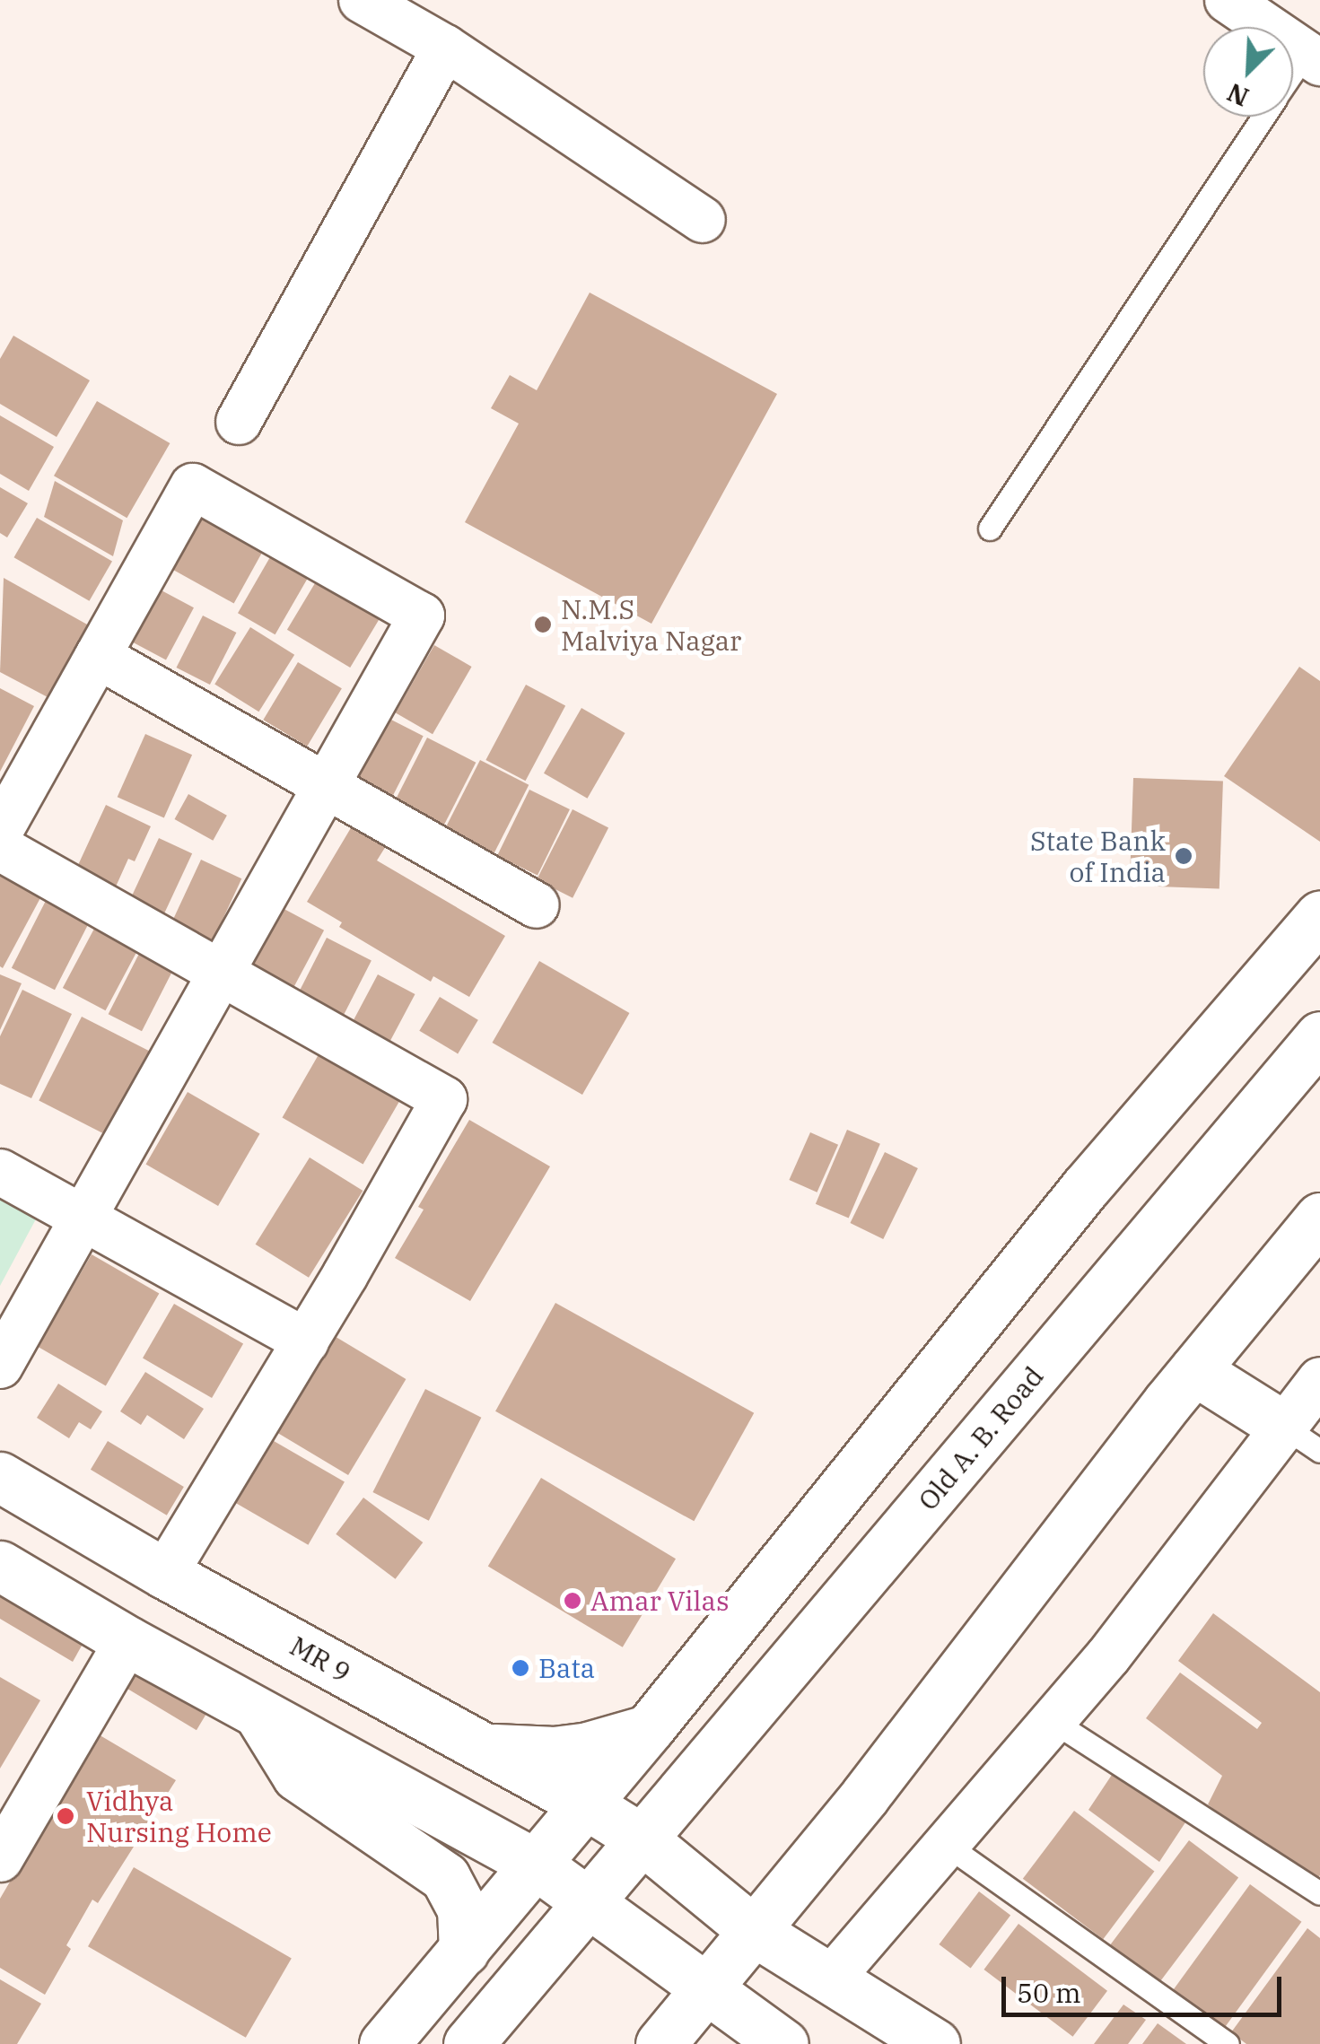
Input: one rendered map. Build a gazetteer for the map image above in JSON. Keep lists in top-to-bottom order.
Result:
{
  "streets": {
    "main road": ["Old A. B. Road", "MR 9"]
  },
  "crossings": [
    ["Old A. B. Road", "MR 9"]
  ],
  "places": [
    "N.M.S Malviya Nagar",
    "State Bank of India",
    "Amar Vilas",
    "Bata",
    "Vidhya Nursing Home"
  ],
  "scale_bar": "50 m",
  "north": "bottom left"
}
